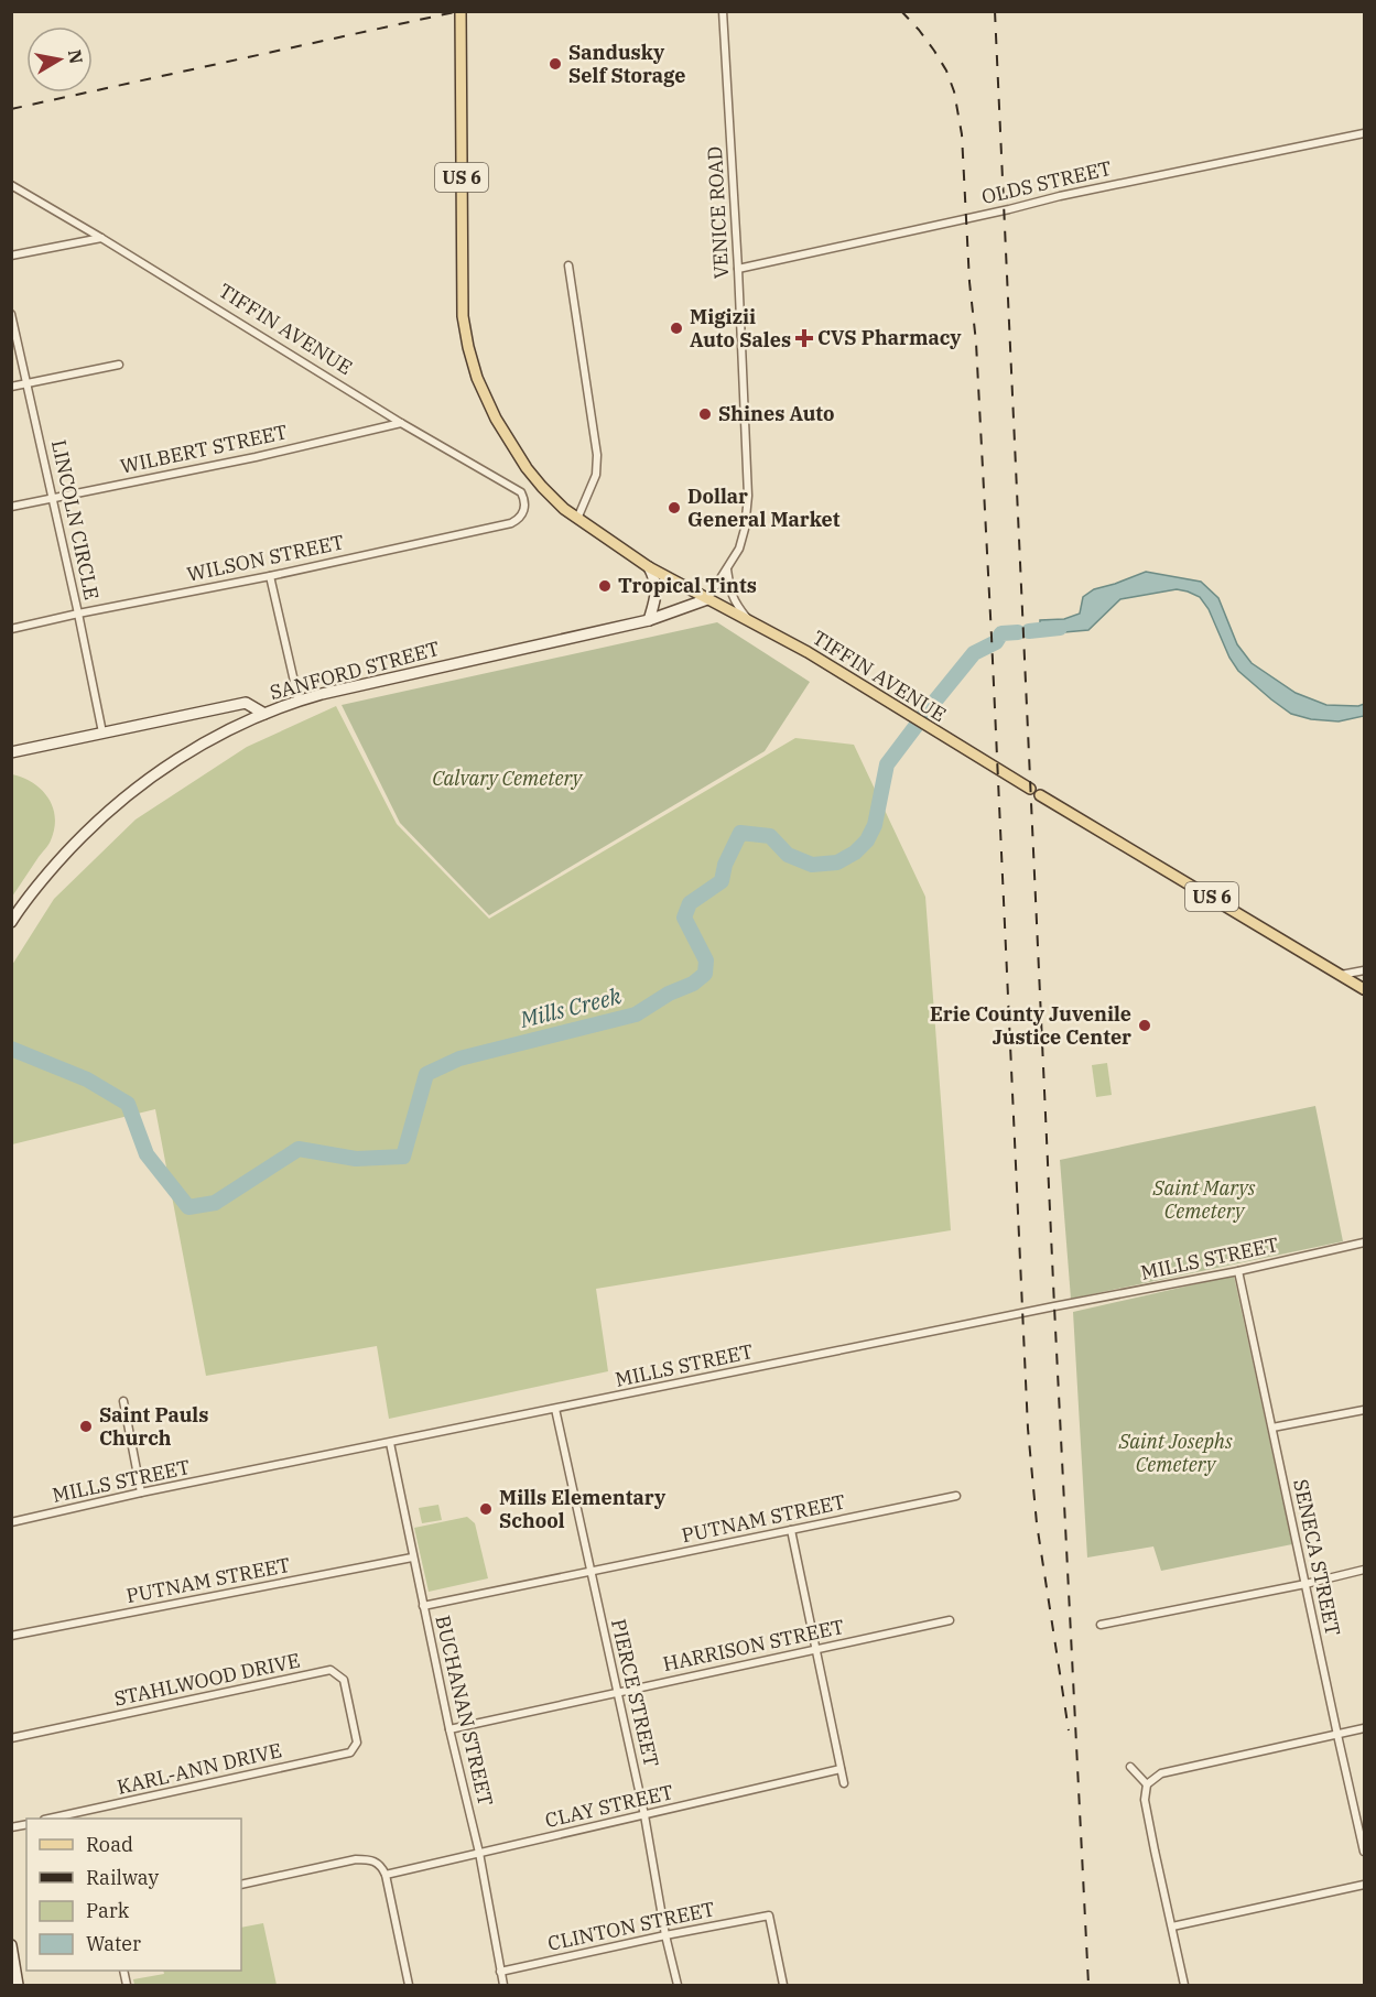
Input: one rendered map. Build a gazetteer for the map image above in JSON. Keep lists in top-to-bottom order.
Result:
{
  "streets": {
    "main road": ["US 6", "TIFFIN AVENUE", "SANFORD STREET"],
    "street": [
      "OLDS STREET",
      "VENICE ROAD",
      "WILBERT STREET",
      "LINCOLN CIRCLE",
      "WILSON STREET",
      "MILLS STREET",
      "PUTNAM STREET",
      "SENECA STREET",
      "HARRISON STREET",
      "STAHLWOOD DRIVE",
      "PIERCE STREET",
      "BUCHANAN STREET",
      "KARL-ANN DRIVE",
      "CLAY STREET",
      "CLINTON STREET"
    ]
  },
  "crossings": [
    ["US 6", "VENICE ROAD"],
    ["US 6", "TIFFIN AVENUE"],
    ["US 6", "SANFORD STREET"],
    ["OLDS STREET", "VENICE ROAD"],
    ["VENICE ROAD", "TIFFIN AVENUE"],
    ["VENICE ROAD", "SANFORD STREET"],
    ["TIFFIN AVENUE", "WILBERT STREET"],
    ["TIFFIN AVENUE", "WILSON STREET"],
    ["TIFFIN AVENUE", "SANFORD STREET"],
    ["WILBERT STREET", "LINCOLN CIRCLE"],
    ["LINCOLN CIRCLE", "WILSON STREET"],
    ["LINCOLN CIRCLE", "SANFORD STREET"],
    ["MILLS STREET", "SENECA STREET"],
    ["MILLS STREET", "PIERCE STREET"],
    ["MILLS STREET", "BUCHANAN STREET"],
    ["PUTNAM STREET", "PIERCE STREET"],
    ["PUTNAM STREET", "BUCHANAN STREET"],
    ["HARRISON STREET", "PIERCE STREET"],
    ["HARRISON STREET", "BUCHANAN STREET"],
    ["STAHLWOOD DRIVE", "KARL-ANN DRIVE"],
    ["PIERCE STREET", "CLAY STREET"],
    ["PIERCE STREET", "CLINTON STREET"],
    ["BUCHANAN STREET", "CLAY STREET"],
    ["BUCHANAN STREET", "CLINTON STREET"]
  ],
  "water": ["Mills Creek"],
  "parks": ["Calvary Cemetery", "Saint Marys Cemetery", "Saint Josephs Cemetery"],
  "places": {
    "other": [
      "Sandusky Self Storage",
      "Migizii Auto Sales",
      "Shines Auto",
      "Dollar General Market",
      "Tropical Tints",
      "Erie County Juvenile Justice Center",
      "Saint Pauls Church",
      "Mills Elementary School"
    ],
    "health": ["CVS Pharmacy"]
  },
  "legend": [
    "Road",
    "Railway",
    "Park",
    "Water"
  ],
  "north": "right"
}
